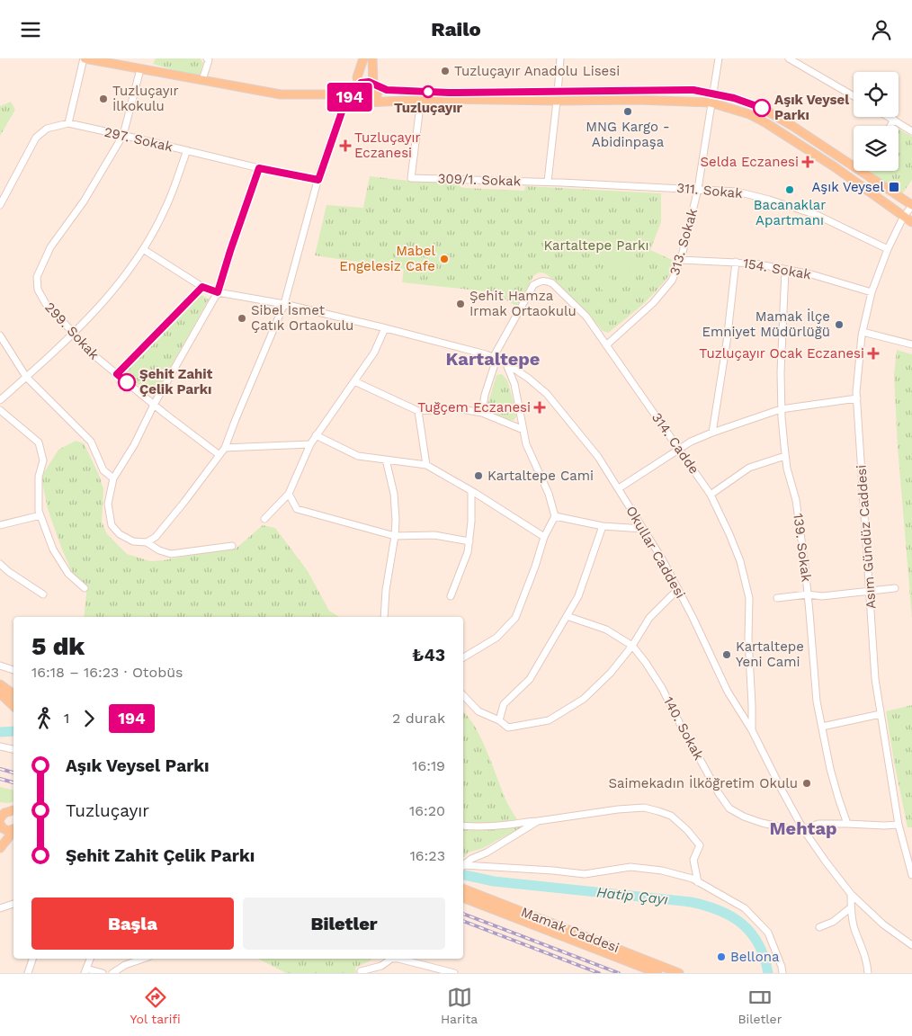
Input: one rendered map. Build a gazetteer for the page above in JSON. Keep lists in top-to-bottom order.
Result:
{
  "streets": {
    "main road": ["Mamak Caddesi"],
    "street": [
      "297. Sokak",
      "309/1. Sokak",
      "311. Sokak",
      "313. Sokak",
      "154. Sokak",
      "299. Sokak",
      "314. Cadde",
      "Asım Gündüz Caddesi",
      "139. Sokak",
      "Okullar Caddesi",
      "140. Sokak"
    ]
  },
  "crossings": [
    ["297. Sokak", "299. Sokak"],
    ["309/1. Sokak", "311. Sokak"],
    ["311. Sokak", "313. Sokak"],
    ["311. Sokak", "Asım Gündüz Caddesi"],
    ["313. Sokak", "154. Sokak"],
    ["313. Sokak", "314. Cadde"],
    ["154. Sokak", "Asım Gündüz Caddesi"],
    ["154. Sokak", "139. Sokak"],
    ["314. Cadde", "Okullar Caddesi"],
    ["Asım Gündüz Caddesi", "140. Sokak"],
    ["139. Sokak", "140. Sokak"],
    ["Okullar Caddesi", "140. Sokak"]
  ],
  "districts": ["Kartaltepe", "Mehtap"],
  "water": ["Hatip Çayı"],
  "parks": ["Kartaltepe Parkı"],
  "places": {
    "other": [
      "Tuzluçayır Anadolu Lisesi",
      "Tuzluçayır",
      "Tuzluçayır İlkokulu",
      "Aşık Veysel Parkı",
      "MNG Kargo - Abidinpaşa",
      "Bacanaklar Apartmanı",
      "Mabel Engelesiz Cafe",
      "Şehit Hamza Irmak Ortaokulu",
      "Sibel İsmet Çatık Ortaokulu",
      "Mamak İlçe Emniyet Müdürlüğü",
      "Şehit Zahit Çelik Parkı",
      "Kartaltepe Cami",
      "Kartaltepe Yeni Cami",
      "Saimekadın İlköğretim Okulu",
      "Bellona"
    ],
    "health": [
      "Tuzluçayır Eczanesi",
      "Selda Eczanesi",
      "Tuzluçayır Ocak Eczanesi",
      "Tuğçem Eczanesi"
    ],
    "transit": ["Aşık Veysel"]
  },
  "lines": ["bus line 194"],
  "page": {
    "header": "Railo",
    "on_map": "194",
    "heading": ["5 dk", "16:18 – 16:23 · Otobüs", "₺43"],
    "legs": ["1", "194", "2 durak"],
    "list": [
      {
        "name": "Aşık Veysel Parkı",
        "value": "16:19"
      },
      {
        "name": "Tuzluçayır",
        "value": "16:20"
      },
      {
        "name": "Şehit Zahit Çelik Parkı",
        "value": "16:23"
      }
    ],
    "buttons": ["Başla", "Biletler"],
    "tabs": ["Yol tarifi", "Harita", "Biletler"]
  }
}
